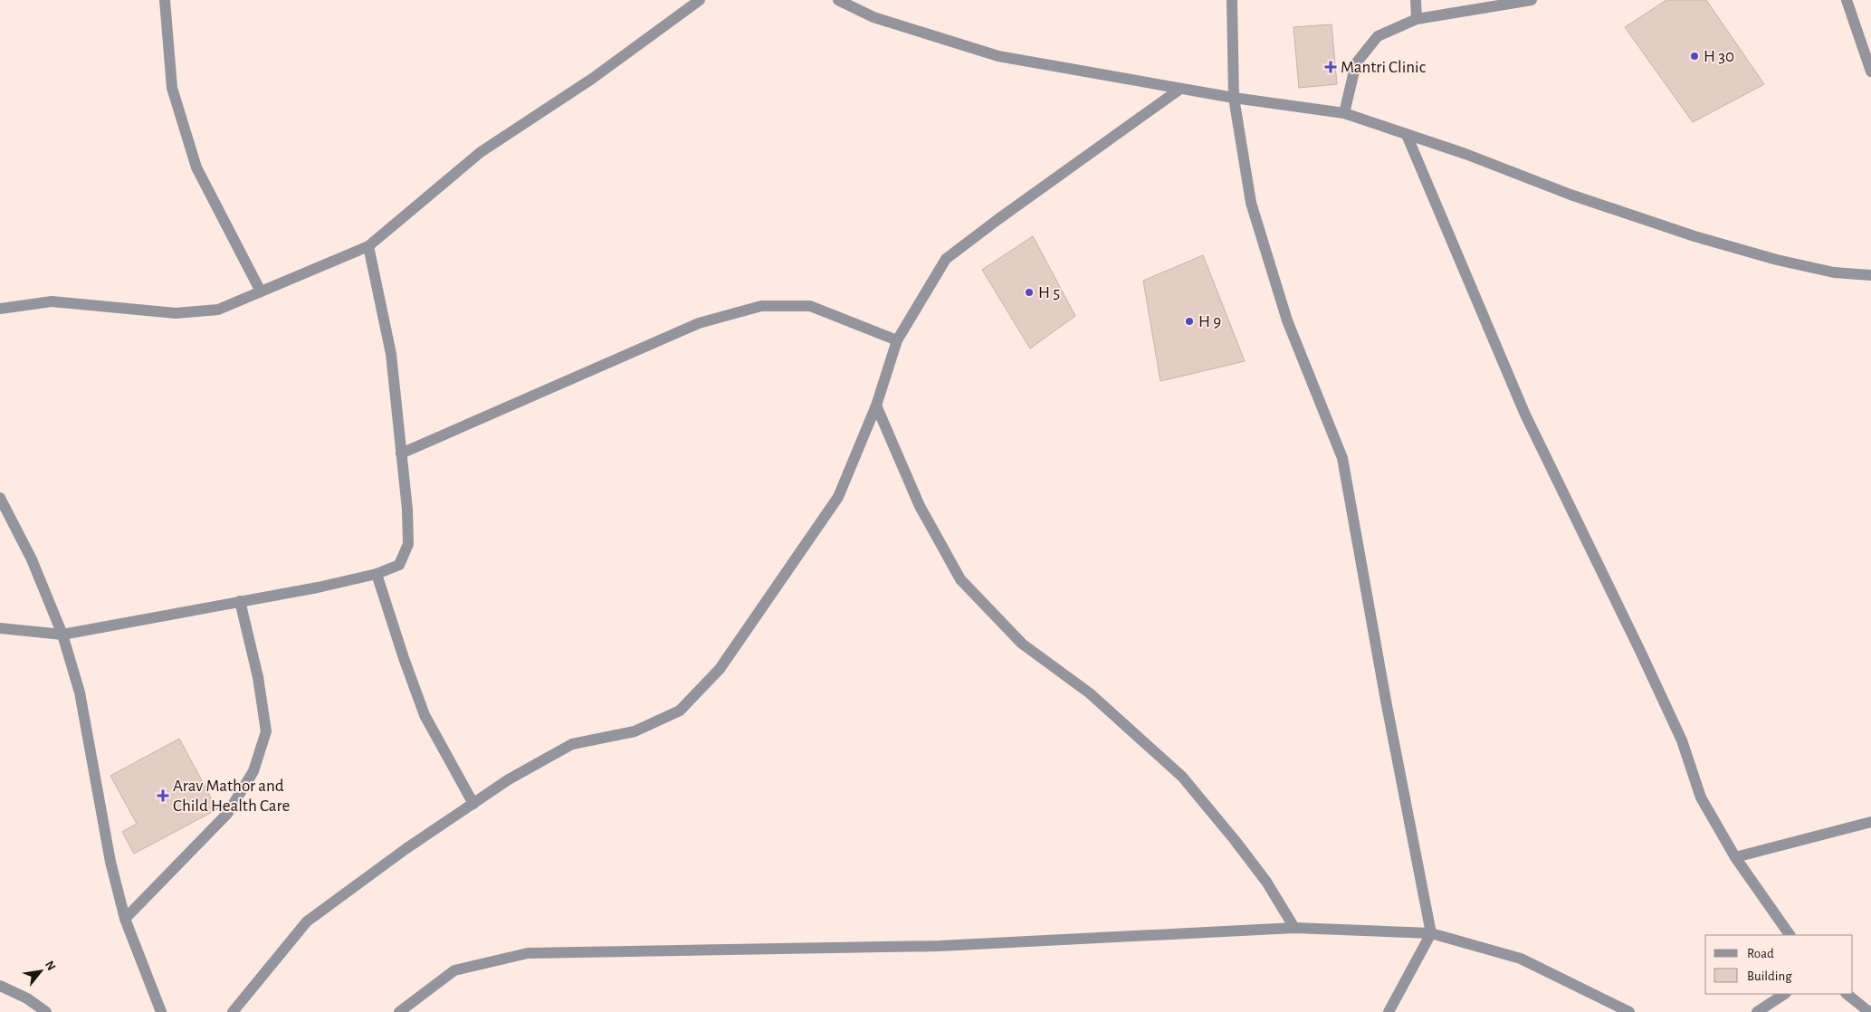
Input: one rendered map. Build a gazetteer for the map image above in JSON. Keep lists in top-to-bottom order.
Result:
{
  "places": {
    "other": ["H 30", "H 5", "H 9"],
    "health": ["Mantri Clinic", "Arav Mathor and Child Health Care"]
  },
  "legend": ["Road", "Building"],
  "north": "top right"
}
